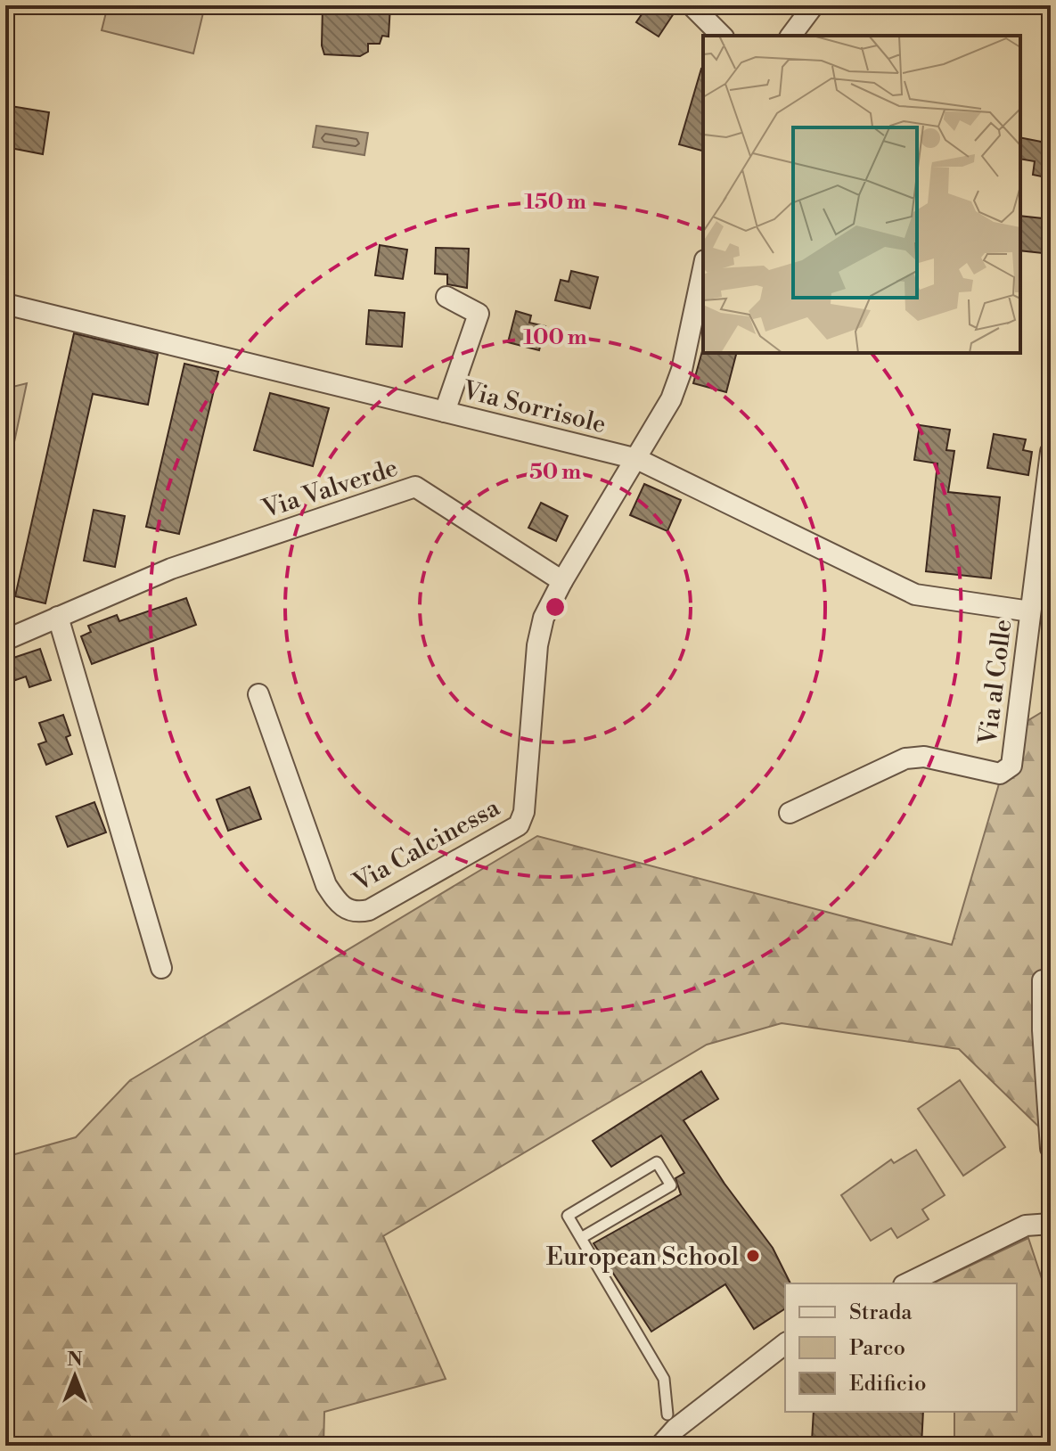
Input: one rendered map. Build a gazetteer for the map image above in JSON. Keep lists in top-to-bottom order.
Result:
{
  "streets": {
    "street": [
      "Via Sorrisole",
      "Via Valverde",
      "Via al Colle",
      "Via Calcinessa"
    ]
  },
  "crossings": [
    ["Via Sorrisole", "Via al Colle"],
    ["Via Valverde", "Via Calcinessa"]
  ],
  "places": ["European School"],
  "legend": ["Strada", "Parco", "Edificio"],
  "north": "top",
  "rings": ["150 m", "100 m", "50 m"]
}
